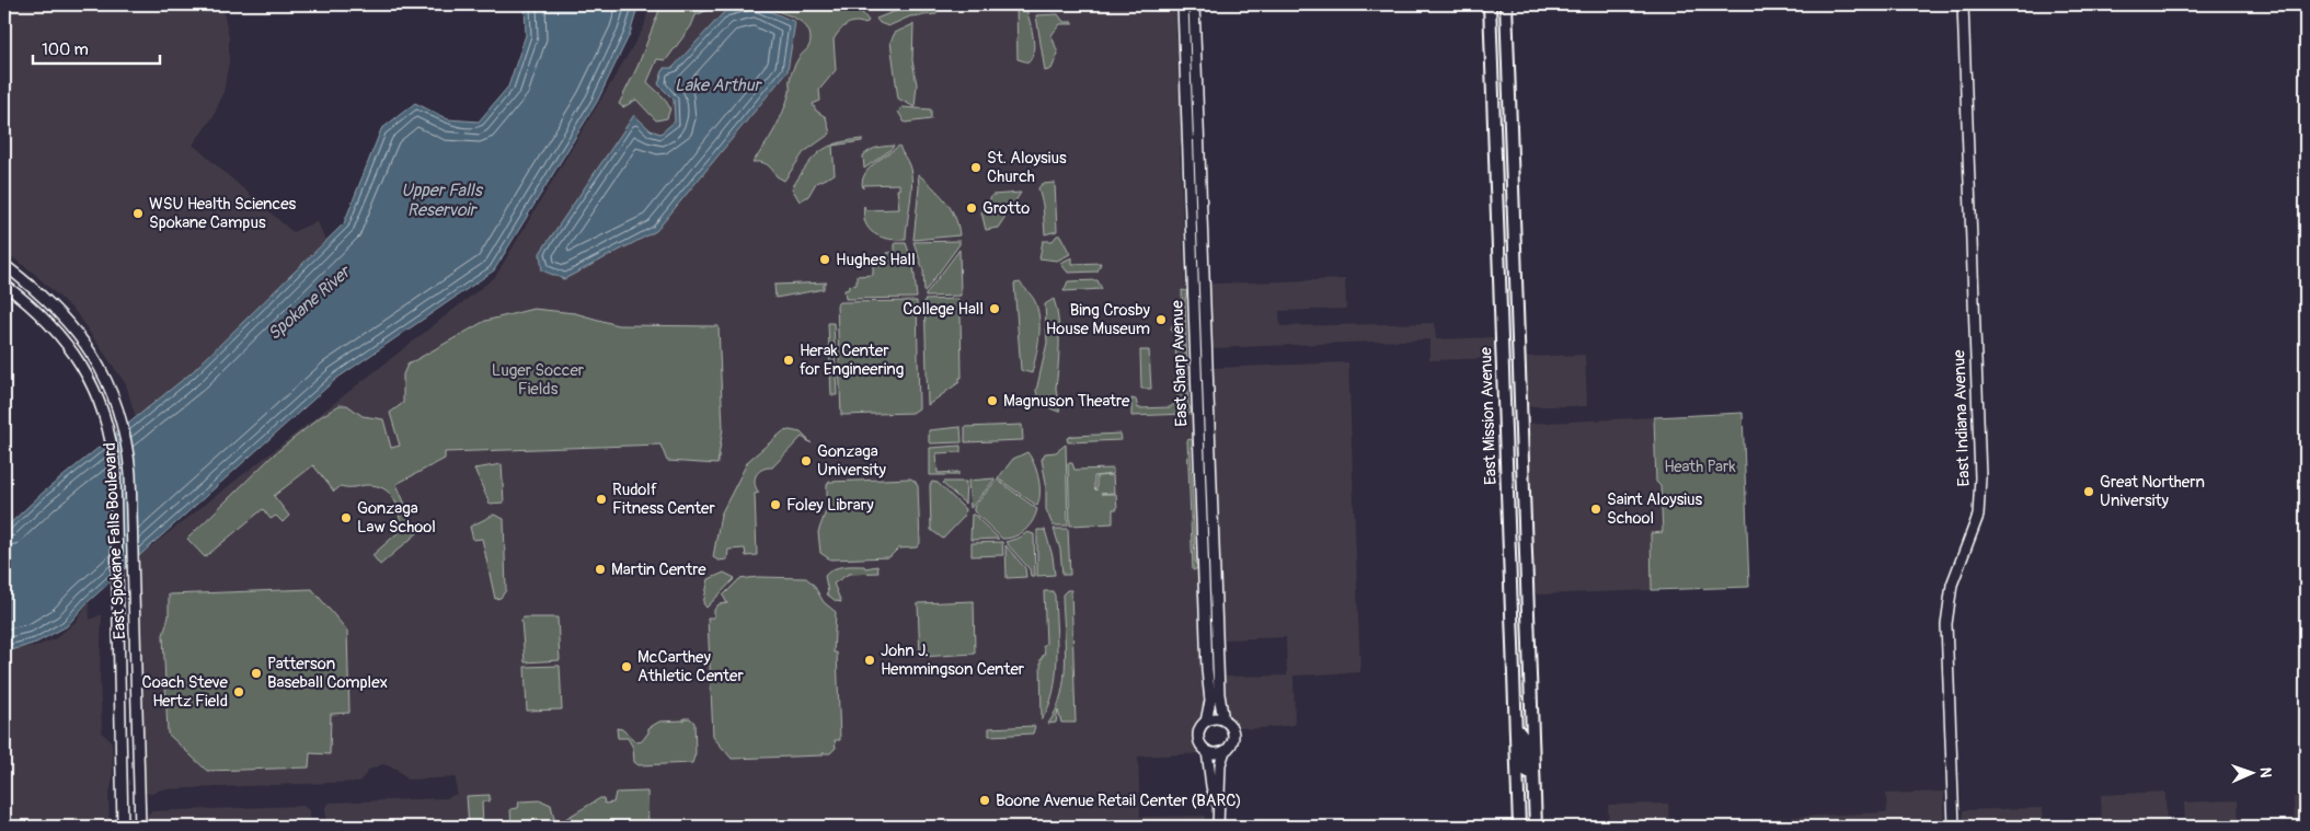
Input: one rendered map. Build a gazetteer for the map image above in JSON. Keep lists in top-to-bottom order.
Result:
{
  "streets": {
    "main road": [
      "East Sharp Avenue",
      "East Mission Avenue",
      "East Indiana Avenue",
      "East Spokane Falls Boulevard"
    ]
  },
  "water": ["Lake Arthur", "Upper Falls Reservoir", "Spokane River"],
  "parks": ["Luger Soccer Fields", "Heath Park"],
  "places": [
    "St. Aloysius Church",
    "Grotto",
    "WSU Health Sciences Spokane Campus",
    "Hughes Hall",
    "College Hall",
    "Bing Crosby House Museum",
    "Herak Center for Engineering",
    "Magnuson Theatre",
    "Gonzaga University",
    "Great Northern University",
    "Rudolf Fitness Center",
    "Foley Library",
    "Saint Aloysius School",
    "Gonzaga Law School",
    "Martin Centre",
    "John J. Hemmingson Center",
    "McCarthey Athletic Center",
    "Patterson Baseball Complex",
    "Coach Steve Hertz Field",
    "Boone Avenue Retail Center (BARC)"
  ],
  "scale_bar": "100 m",
  "north": "right"
}
